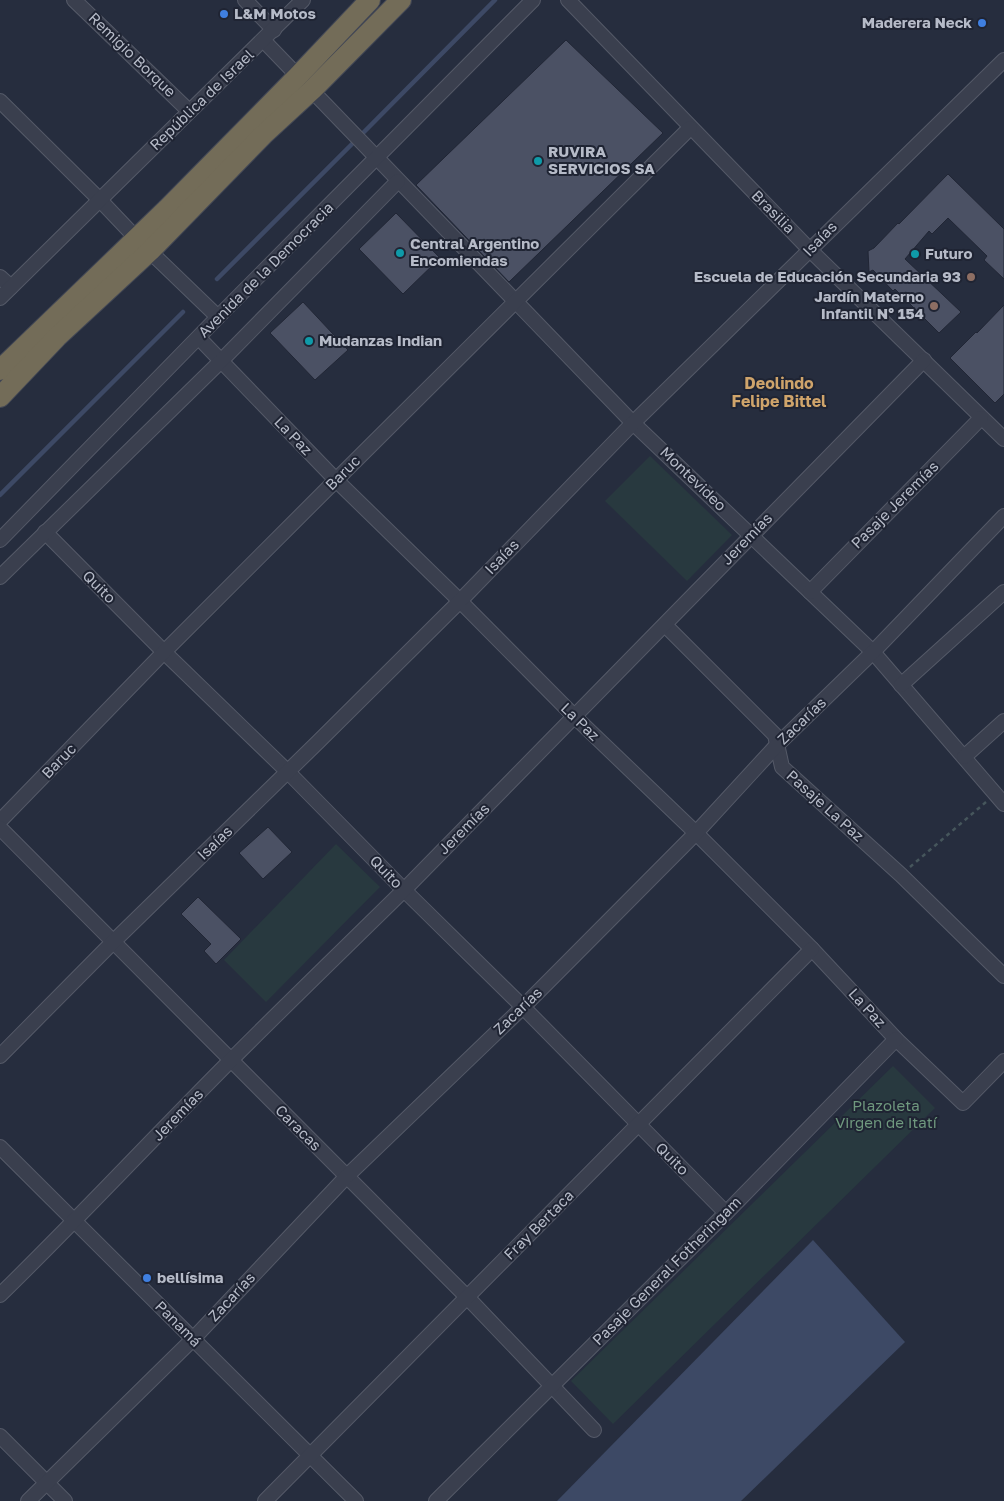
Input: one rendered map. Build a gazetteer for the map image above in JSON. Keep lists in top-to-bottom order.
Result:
{
  "streets": {
    "street": [
      "Remigio Borque",
      "República de Israel",
      "Brasilia",
      "Isaías",
      "Avenida de la Democracia",
      "La Paz",
      "Baruc",
      "Montevideo",
      "Pasaje Jeremías",
      "Jeremías",
      "Quito",
      "Zacarías",
      "Pasaje La Paz",
      "Caracas",
      "Fray Bertaca",
      "Pasaje General Fotheringam",
      "Panamá"
    ]
  },
  "crossings": [
    ["Remigio Borque", "República de Israel"],
    ["República de Israel", "Montevideo"],
    ["Brasilia", "Isaías"],
    ["Brasilia", "Baruc"],
    ["Brasilia", "Pasaje Jeremías"],
    ["Brasilia", "Jeremías"],
    ["Isaías", "La Paz"],
    ["Isaías", "Montevideo"],
    ["Isaías", "Quito"],
    ["Isaías", "Caracas"],
    ["Avenida de la Democracia", "La Paz"],
    ["Avenida de la Democracia", "Montevideo"],
    ["La Paz", "Baruc"],
    ["La Paz", "Jeremías"],
    ["La Paz", "Zacarías"],
    ["La Paz", "Fray Bertaca"],
    ["La Paz", "Pasaje General Fotheringam"],
    ["Baruc", "Montevideo"],
    ["Baruc", "Quito"],
    ["Montevideo", "Pasaje Jeremías"],
    ["Montevideo", "Jeremías"],
    ["Montevideo", "Zacarías"],
    ["Jeremías", "Quito"],
    ["Jeremías", "Pasaje La Paz"],
    ["Jeremías", "Caracas"],
    ["Jeremías", "Panamá"],
    ["Quito", "Zacarías"],
    ["Quito", "Fray Bertaca"],
    ["Quito", "Pasaje General Fotheringam"],
    ["Zacarías", "Pasaje La Paz"],
    ["Zacarías", "Caracas"],
    ["Zacarías", "Panamá"],
    ["Caracas", "Fray Bertaca"],
    ["Caracas", "Pasaje General Fotheringam"],
    ["Fray Bertaca", "Panamá"]
  ],
  "districts": ["Deolindo Felipe Bittel"],
  "parks": ["Plazoleta Virgen de Itatí"],
  "places": [
    "L&M Motos",
    "Maderera Neck",
    "RUVIRA SERVICIOS SA",
    "Central Argentino Encomiendas",
    "Futuro",
    "Escuela de Educación Secundaria 93",
    "Jardín Materno Infantil N° 154",
    "Mudanzas Indian",
    "bellísima"
  ]
}
